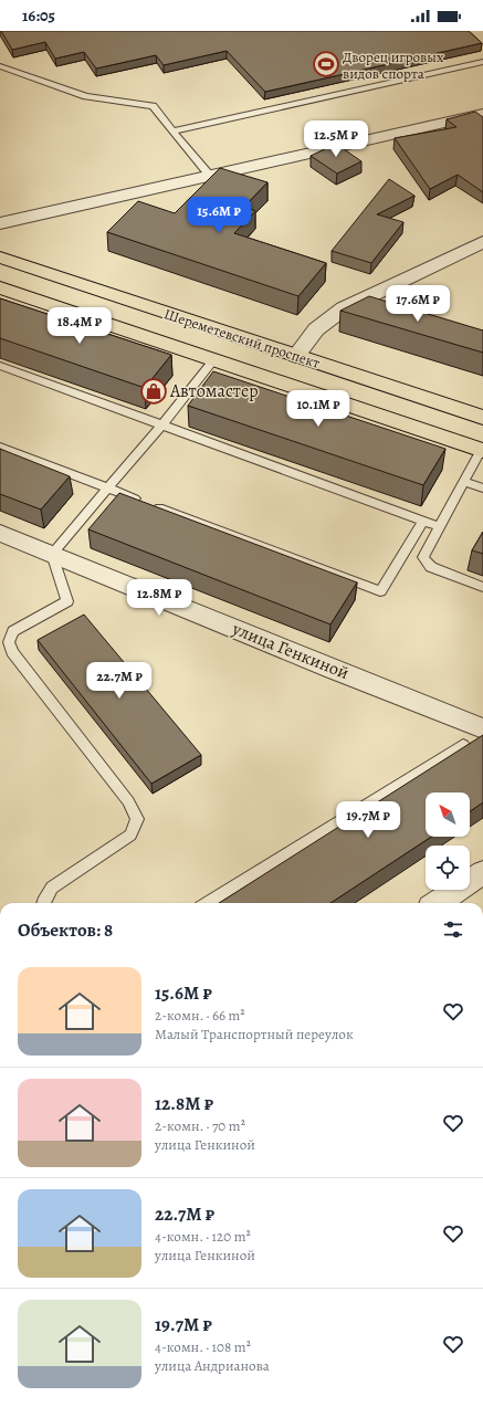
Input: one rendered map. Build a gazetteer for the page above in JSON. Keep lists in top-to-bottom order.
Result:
{
  "streets": {
    "main road": ["Шереметевский проспект"],
    "street": ["улица Генкиной"]
  },
  "places": {
    "sports": ["Дворец игровых видов спорта"],
    "shop": ["Автомастер"]
  },
  "north": "top left",
  "page": {
    "status": "16:05",
    "price": [
      "12.5M ₽",
      "15.6M ₽",
      "17.6M ₽",
      "18.4M ₽",
      "10.1M ₽",
      "12.8M ₽",
      "22.7M ₽",
      "19.7M ₽"
    ],
    "heading": "Объектов: 8",
    "list": [
      {
        "name": "15.6M ₽",
        "note": "2-комн. · 66 m² · Малый Транспортный переулок"
      },
      {
        "name": "12.8M ₽",
        "note": "2-комн. · 70 m² · улица Генкиной"
      },
      {
        "name": "22.7M ₽",
        "note": "4-комн. · 120 m² · улица Генкиной"
      },
      {
        "name": "19.7M ₽",
        "note": "4-комн. · 108 m² · улица Андрианова"
      }
    ]
  }
}
